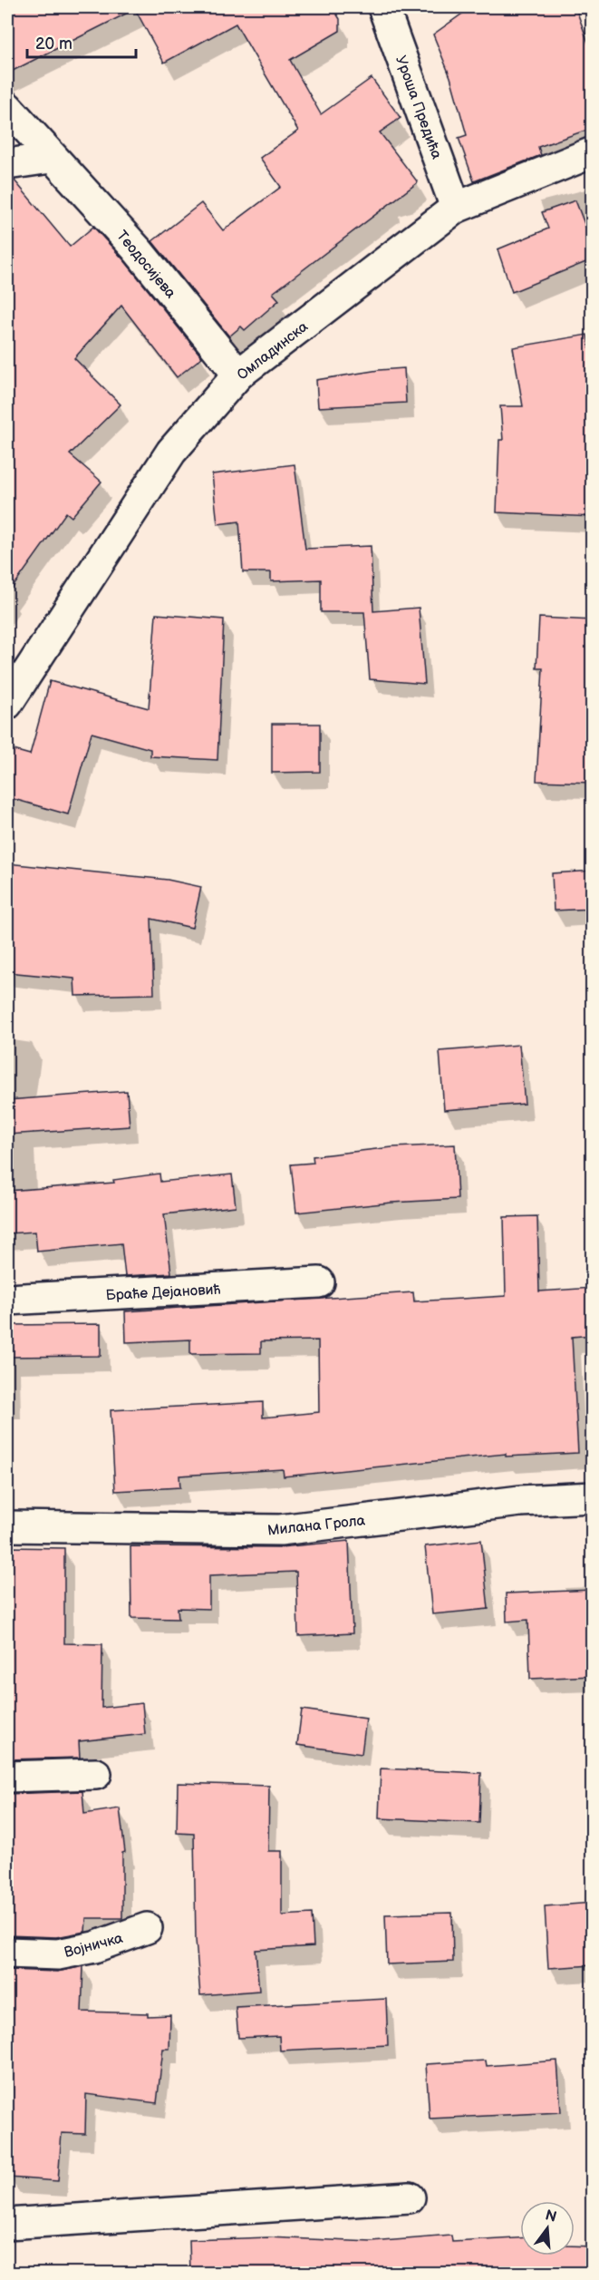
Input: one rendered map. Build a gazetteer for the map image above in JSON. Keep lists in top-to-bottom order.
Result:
{
  "streets": {
    "street": [
      "Уроша Предића",
      "Теодосијева",
      "Омладинска",
      "Браће Дејановић",
      "Милана Грола",
      "Војничка"
    ]
  },
  "crossings": [
    ["Уроша Предића", "Омладинска"],
    ["Теодосијева", "Омладинска"]
  ],
  "scale_bar": "20 m",
  "north": "top"
}
